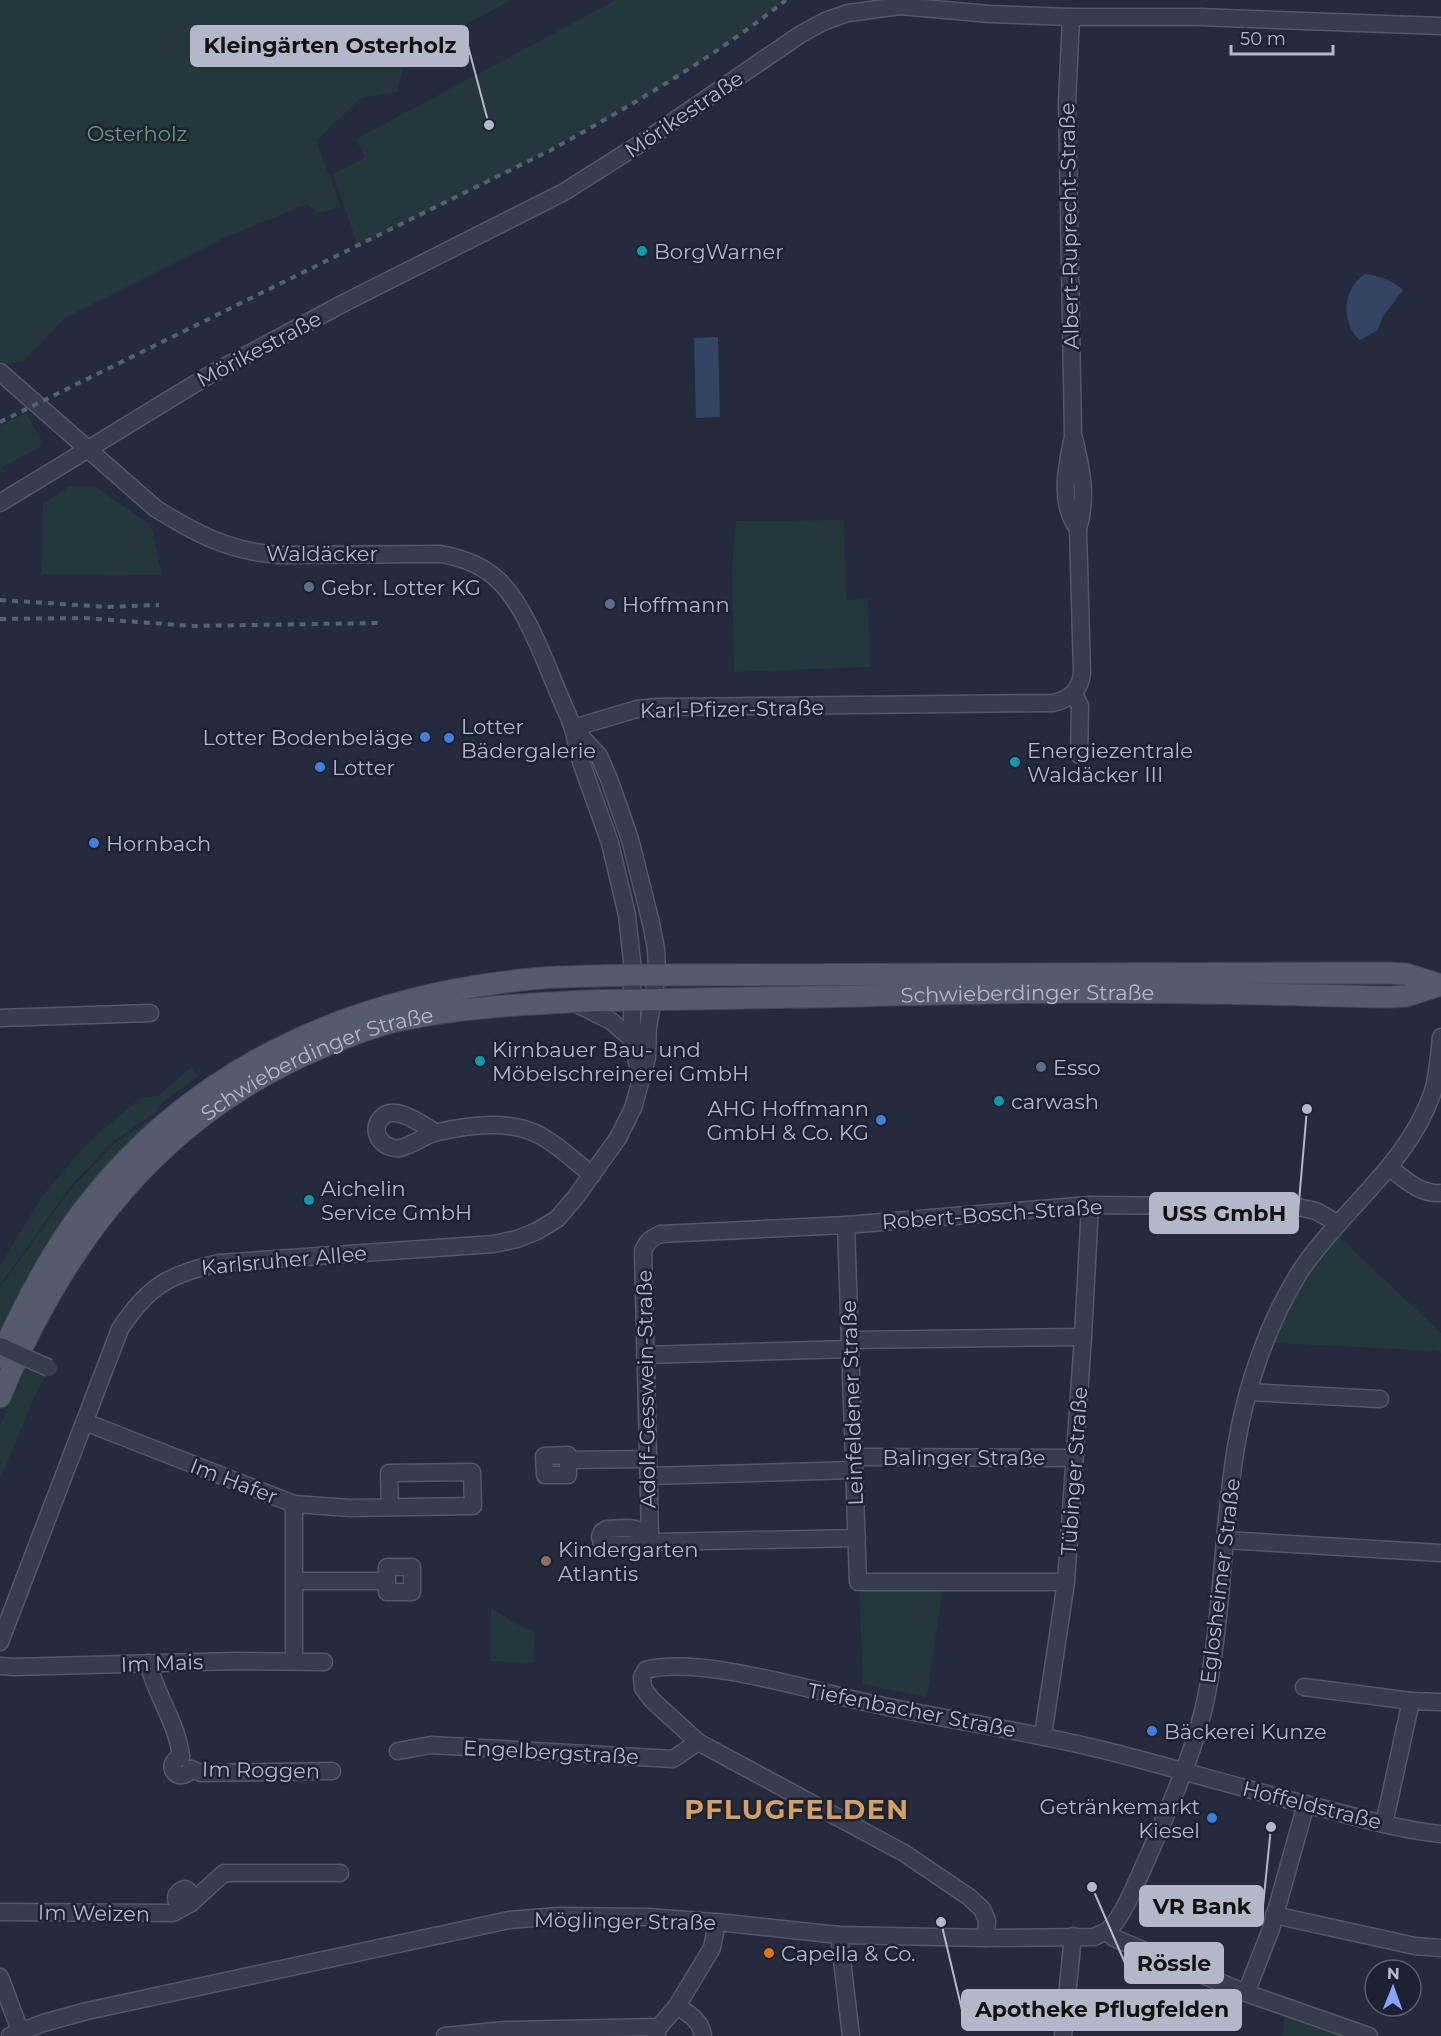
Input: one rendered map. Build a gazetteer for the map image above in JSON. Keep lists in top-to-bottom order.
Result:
{
  "streets": {
    "main road": ["Schwieberdinger Straße"],
    "street": [
      "Mörikestraße",
      "Albert-Ruprecht-Straße",
      "Waldäcker",
      "Karl-Pfizer-Straße",
      "Robert-Bosch-Straße",
      "Karlsruher Allee",
      "Adolf-Gesswein-Straße",
      "Leinfeldener Straße",
      "Balinger Straße",
      "Tübinger Straße",
      "Im Hafer",
      "Eglosheimer Straße",
      "Im Mais",
      "Tiefenbacher Straße",
      "Engelbergstraße",
      "Im Roggen",
      "Hoffeldstraße",
      "Im Weizen",
      "Möglinger Straße"
    ]
  },
  "crossings": [
    ["Mörikestraße", "Albert-Ruprecht-Straße"],
    ["Mörikestraße", "Waldäcker"],
    ["Albert-Ruprecht-Straße", "Karl-Pfizer-Straße"],
    ["Waldäcker", "Karl-Pfizer-Straße"],
    ["Waldäcker", "Schwieberdinger Straße"],
    ["Waldäcker", "Karlsruher Allee"],
    ["Robert-Bosch-Straße", "Adolf-Gesswein-Straße"],
    ["Robert-Bosch-Straße", "Leinfeldener Straße"],
    ["Robert-Bosch-Straße", "Tübinger Straße"],
    ["Robert-Bosch-Straße", "Eglosheimer Straße"],
    ["Karlsruher Allee", "Im Hafer"],
    ["Adolf-Gesswein-Straße", "Leinfeldener Straße"],
    ["Adolf-Gesswein-Straße", "Balinger Straße"],
    ["Leinfeldener Straße", "Balinger Straße"],
    ["Leinfeldener Straße", "Tübinger Straße"],
    ["Balinger Straße", "Tübinger Straße"],
    ["Tübinger Straße", "Tiefenbacher Straße"],
    ["Eglosheimer Straße", "Tiefenbacher Straße"],
    ["Eglosheimer Straße", "Hoffeldstraße"],
    ["Im Mais", "Im Roggen"],
    ["Tiefenbacher Straße", "Engelbergstraße"],
    ["Tiefenbacher Straße", "Hoffeldstraße"]
  ],
  "districts": ["PFLUGFELDEN"],
  "parks": ["Osterholz"],
  "places": [
    "Kleingärten Osterholz",
    "BorgWarner",
    "Gebr. Lotter KG",
    "Hoffmann",
    "Lotter Bodenbeläge",
    "Lotter Bädergalerie",
    "Energiezentrale Waldäcker III",
    "Lotter",
    "Hornbach",
    "Kirnbauer Bau- und Möbelschreinerei GmbH",
    "Esso",
    "carwash",
    "USS GmbH",
    "AHG Hoffmann GmbH & Co. KG",
    "Aichelin Service GmbH",
    "Kindergarten Atlantis",
    "Bäckerei Kunze",
    "Getränkemarkt Kiesel",
    "VR Bank",
    "Rössle",
    "Apotheke Pflugfelden",
    "Capella & Co."
  ],
  "scale_bar": "50 m",
  "north": "top"
}
